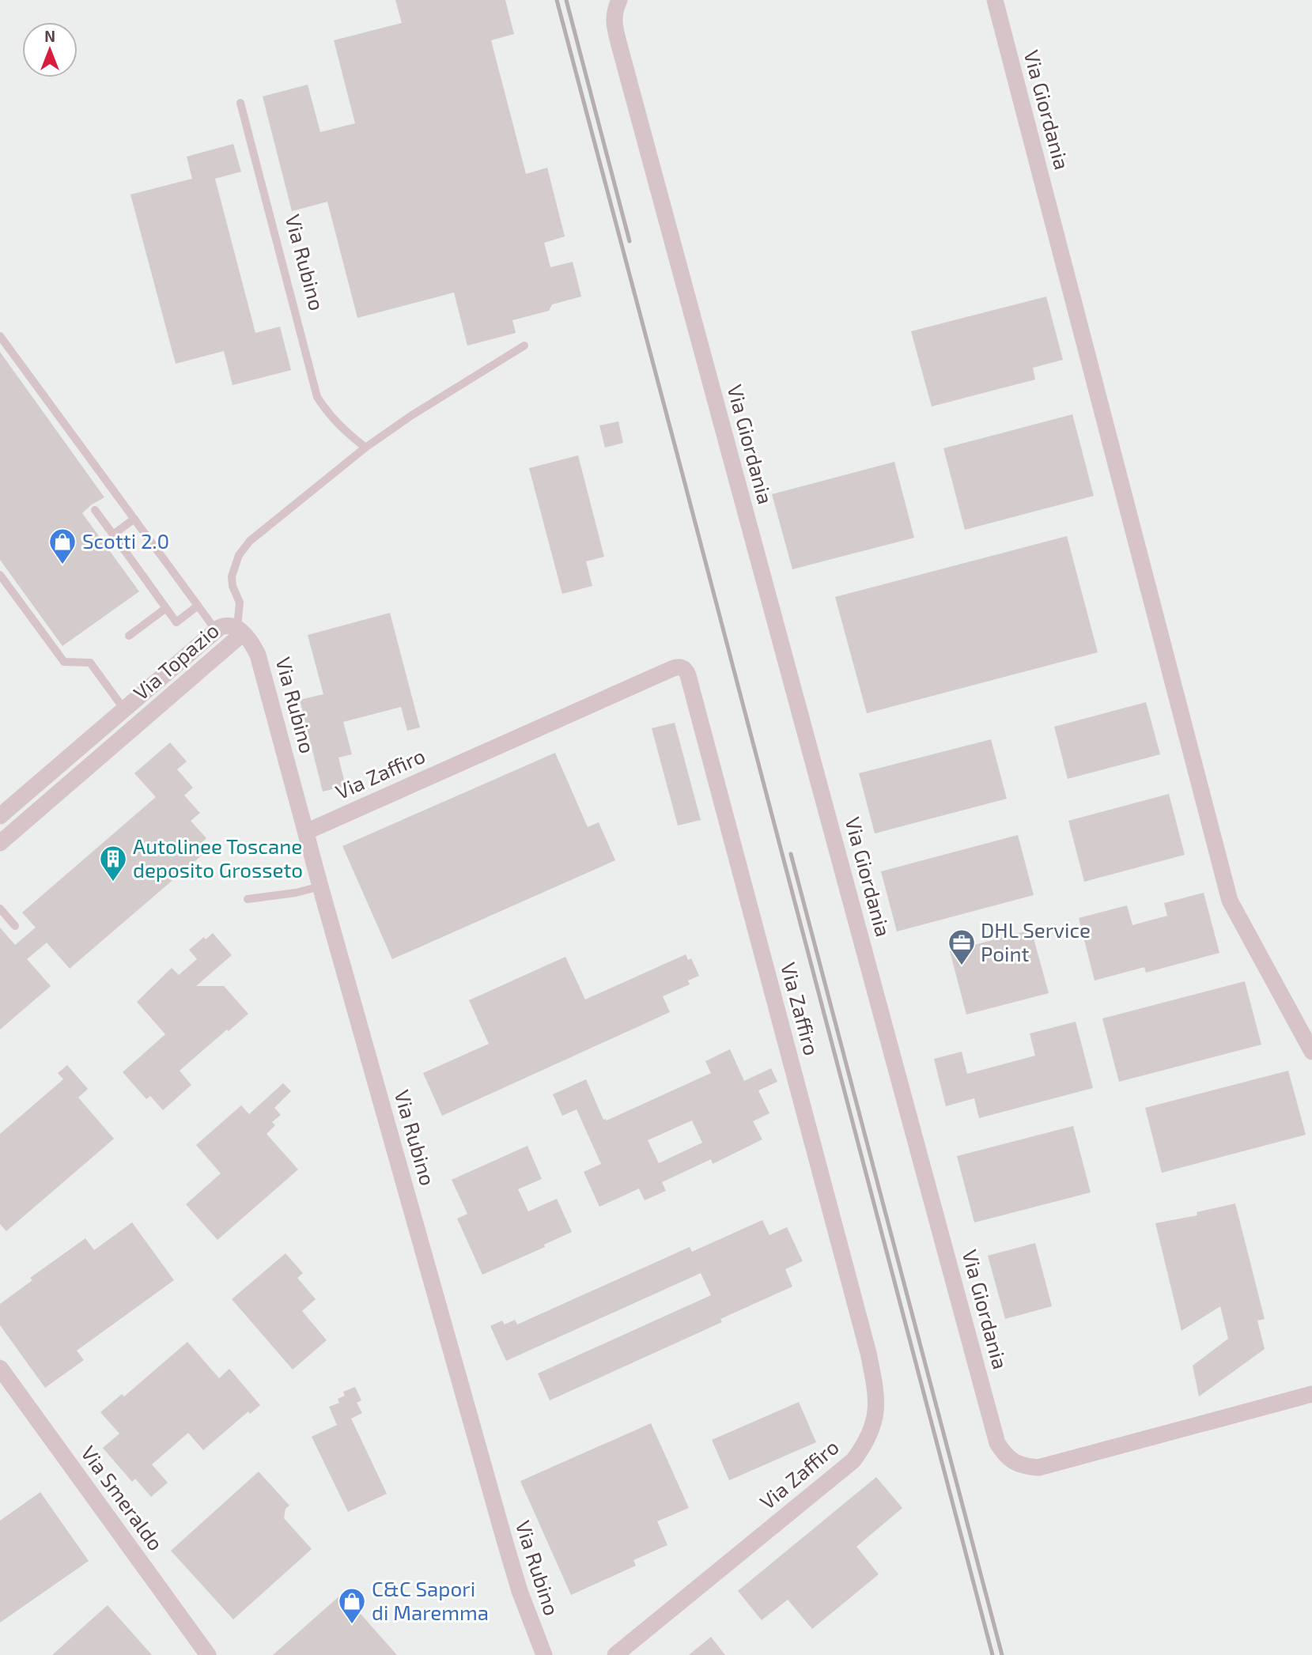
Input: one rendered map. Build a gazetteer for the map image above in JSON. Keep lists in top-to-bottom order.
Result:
{
  "streets": {
    "street": [
      "Via Giordania",
      "Via Rubino",
      "Via Topazio",
      "Via Zaffiro",
      "Via Smeraldo"
    ]
  },
  "crossings": [
    ["Via Rubino", "Via Topazio"],
    ["Via Rubino", "Via Zaffiro"]
  ],
  "places": {
    "shop": ["Scotti 2.0", "C&C Sapori di Maremma"],
    "building": ["Autolinee Toscane deposito Grosseto"],
    "office": ["DHL Service Point"]
  },
  "north": "top"
}
